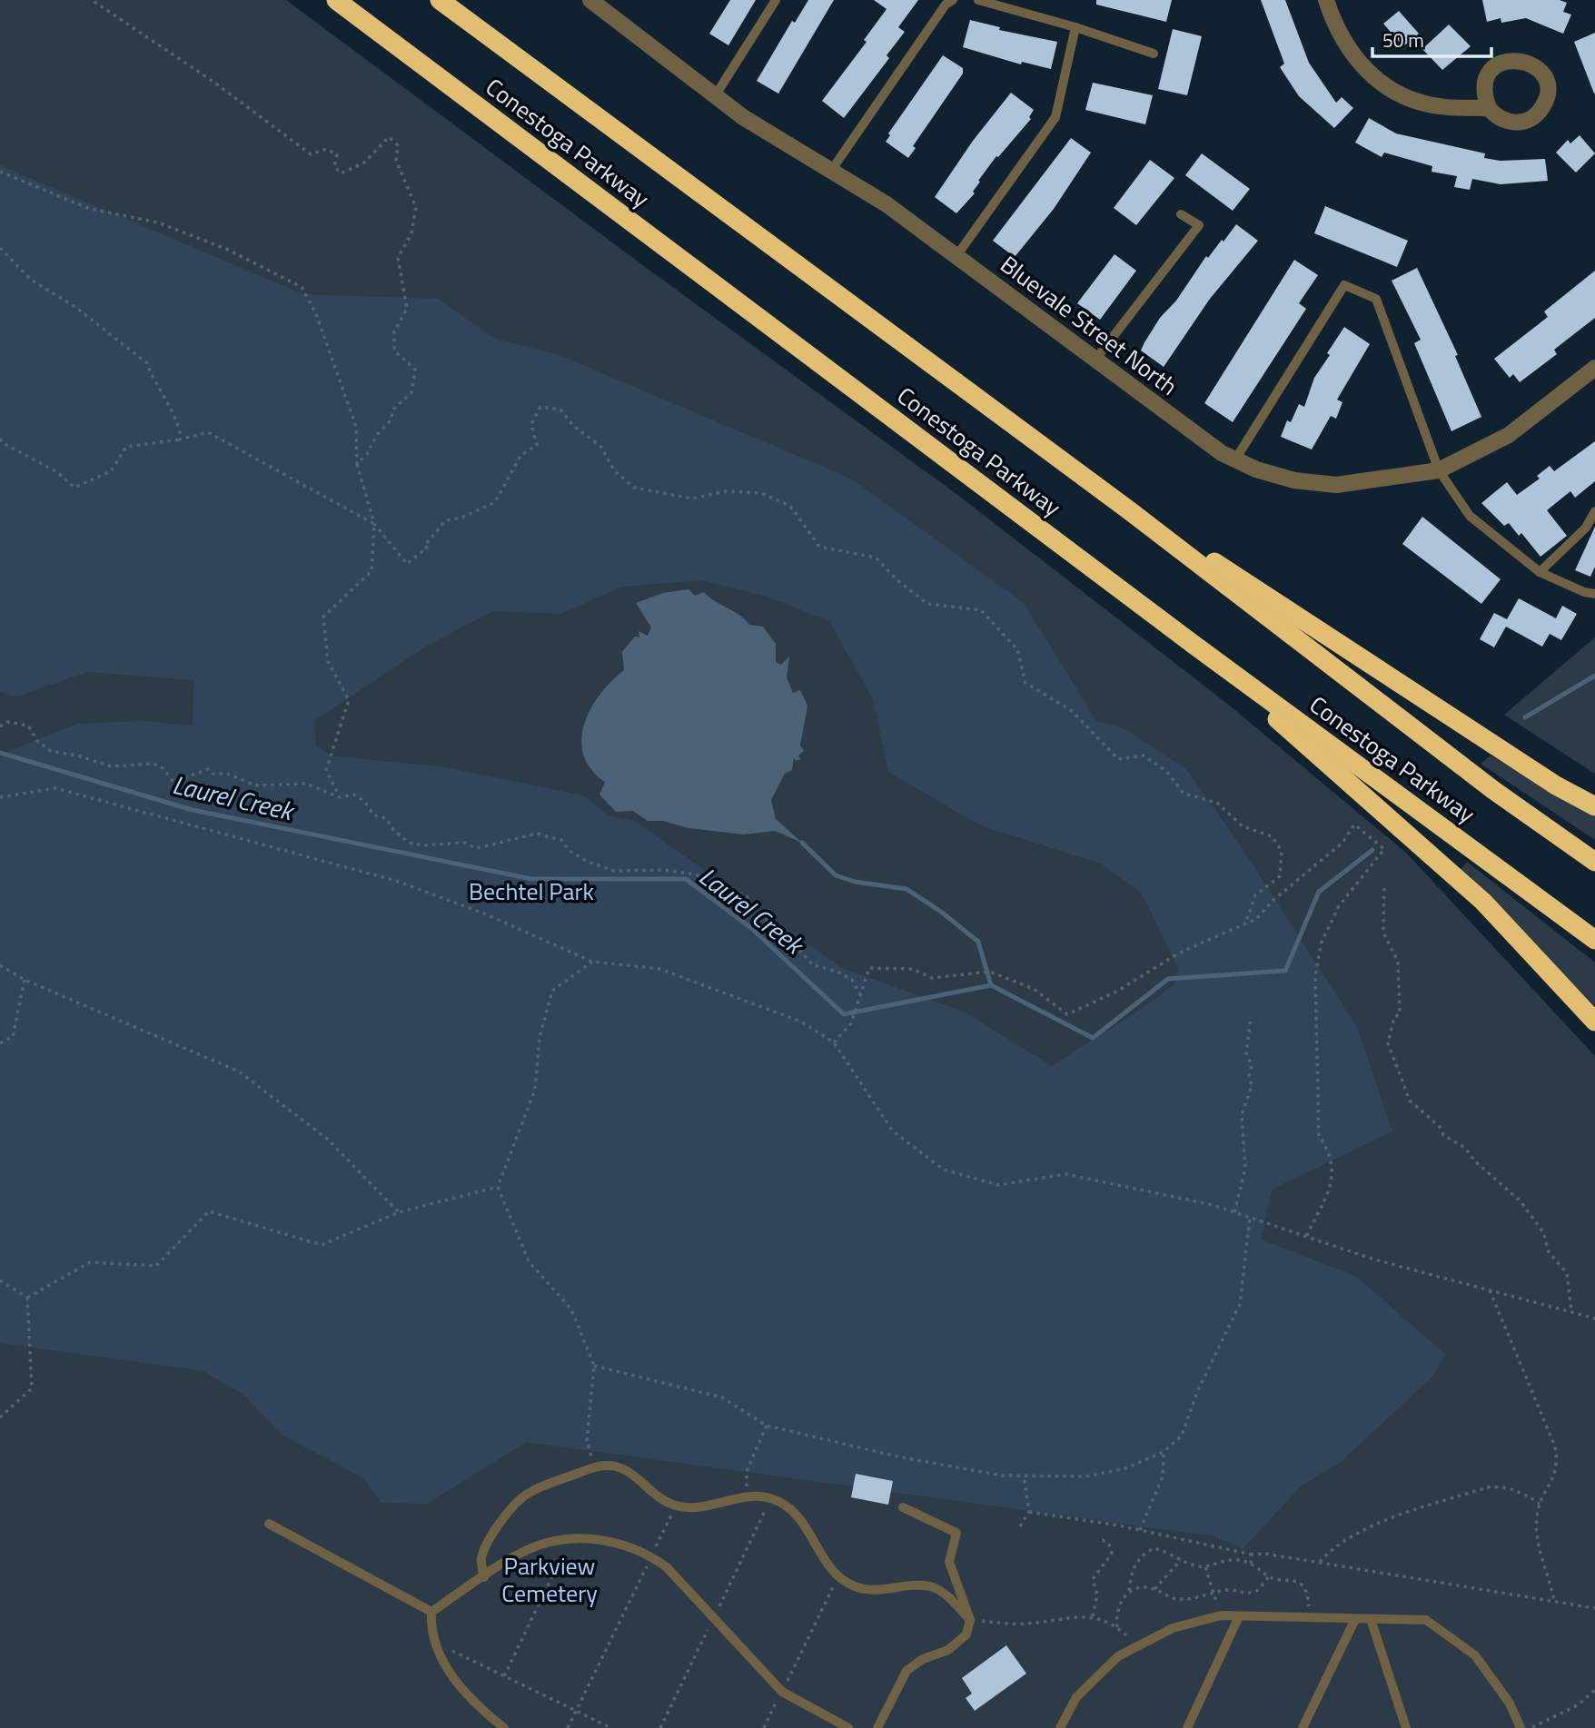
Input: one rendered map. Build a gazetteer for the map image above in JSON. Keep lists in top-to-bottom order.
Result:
{
  "streets": {
    "highway": ["Conestoga Parkway"],
    "street": ["Bluevale Street North"]
  },
  "water": ["Laurel Creek"],
  "parks": ["Bechtel Park", "Parkview Cemetery"],
  "scale_bar": "50 m"
}
